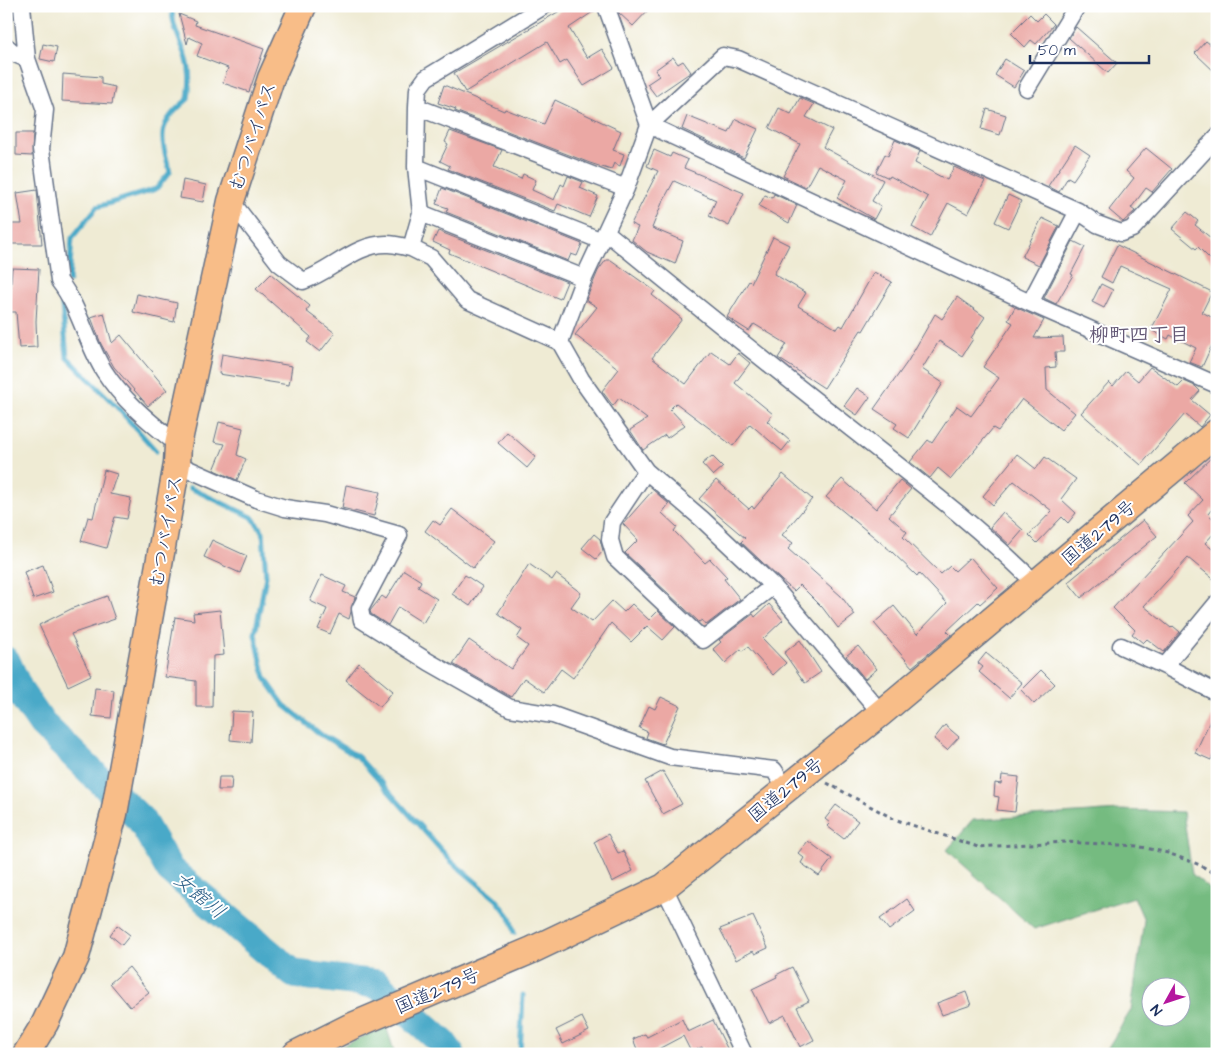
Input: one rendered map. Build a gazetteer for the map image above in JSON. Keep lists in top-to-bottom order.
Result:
{
  "streets": {
    "highway": ["むつバイパス", "国道279号"]
  },
  "districts": ["柳町四丁目"],
  "water": ["女館川"],
  "scale_bar": "50 m",
  "north": "bottom left"
}
